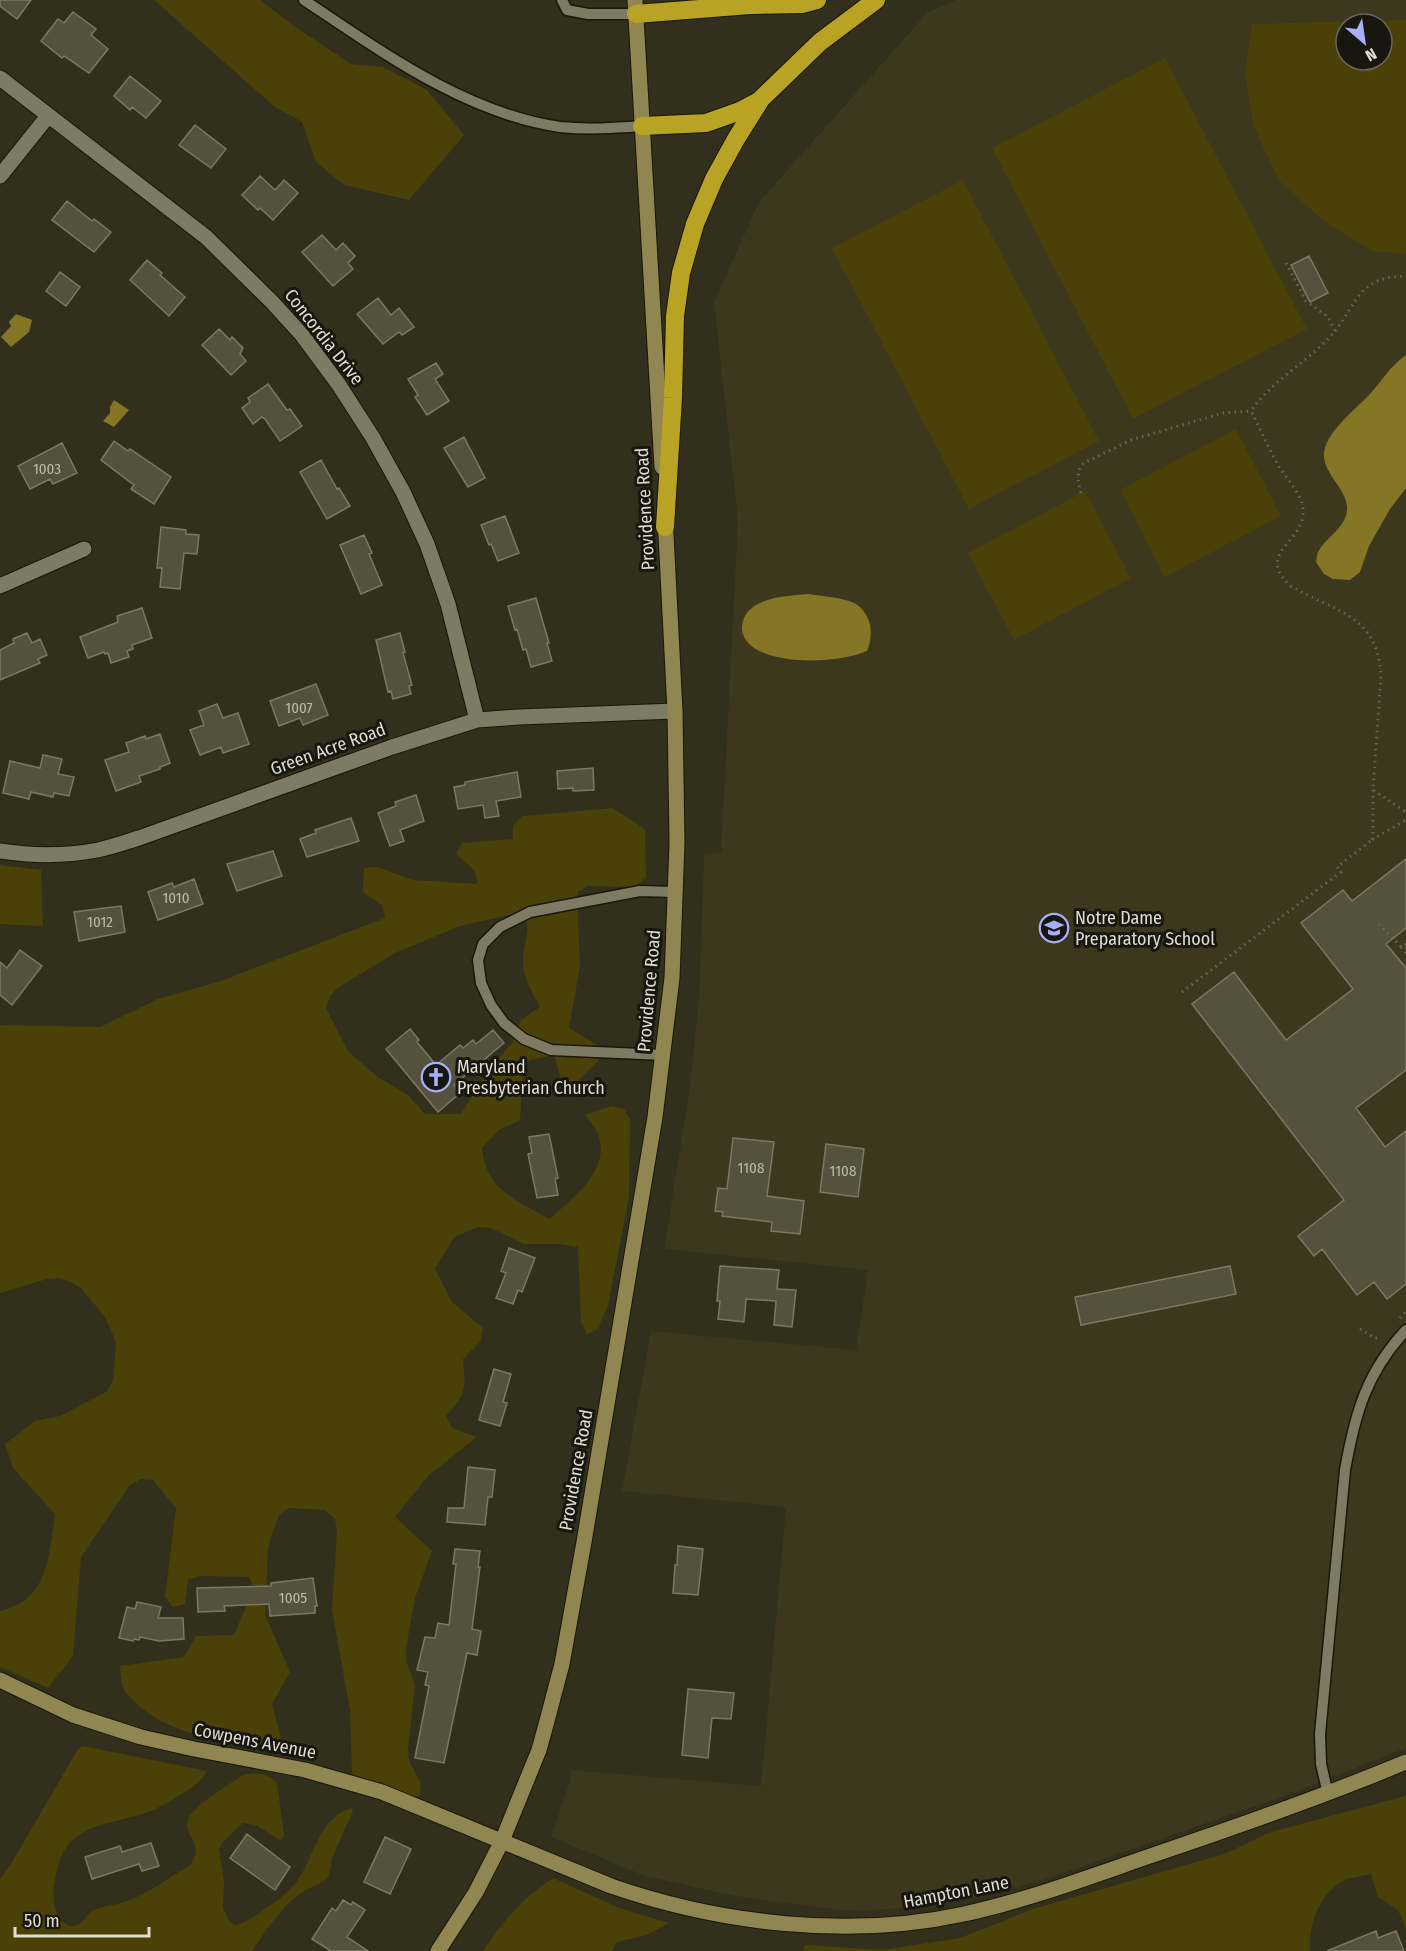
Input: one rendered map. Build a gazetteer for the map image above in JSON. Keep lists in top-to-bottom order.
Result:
{
  "streets": {
    "street": [
      "Concordia Drive",
      "Providence Road",
      "Green Acre Road",
      "Cowpens Avenue",
      "Hampton Lane"
    ]
  },
  "crossings": [
    ["Concordia Drive", "Green Acre Road"],
    ["Providence Road", "Green Acre Road"],
    ["Providence Road", "Cowpens Avenue"],
    ["Providence Road", "Hampton Lane"],
    ["Cowpens Avenue", "Hampton Lane"]
  ],
  "places": {
    "school or university": ["Notre Dame Preparatory School"],
    "church": ["Maryland Presbyterian Church"]
  },
  "house_numbers": [
    "1003",
    "1007",
    "1010",
    "1012",
    "1108",
    "1108",
    "1005"
  ],
  "scale_bar": "50 m",
  "north": "bottom right"
}
